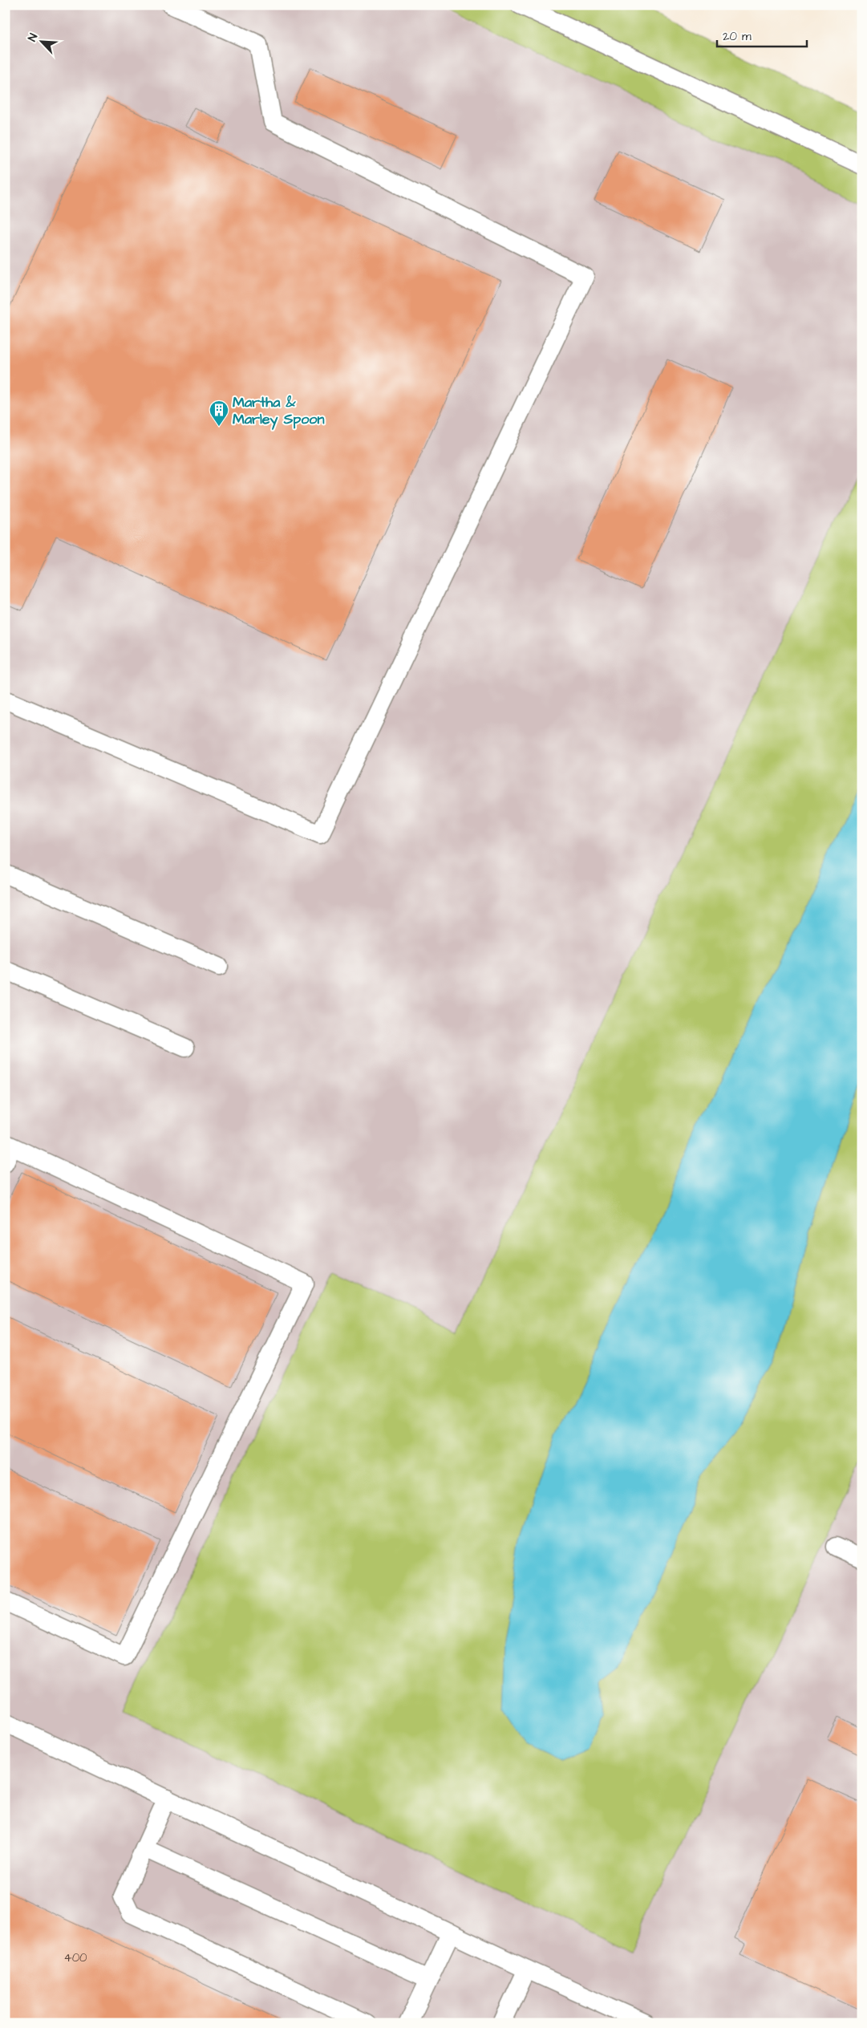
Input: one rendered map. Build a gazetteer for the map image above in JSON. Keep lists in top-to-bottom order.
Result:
{
  "places": {
    "building": ["Martha & Marley Spoon"]
  },
  "house_numbers": ["400"],
  "scale_bar": "20 m",
  "north": "top left"
}
